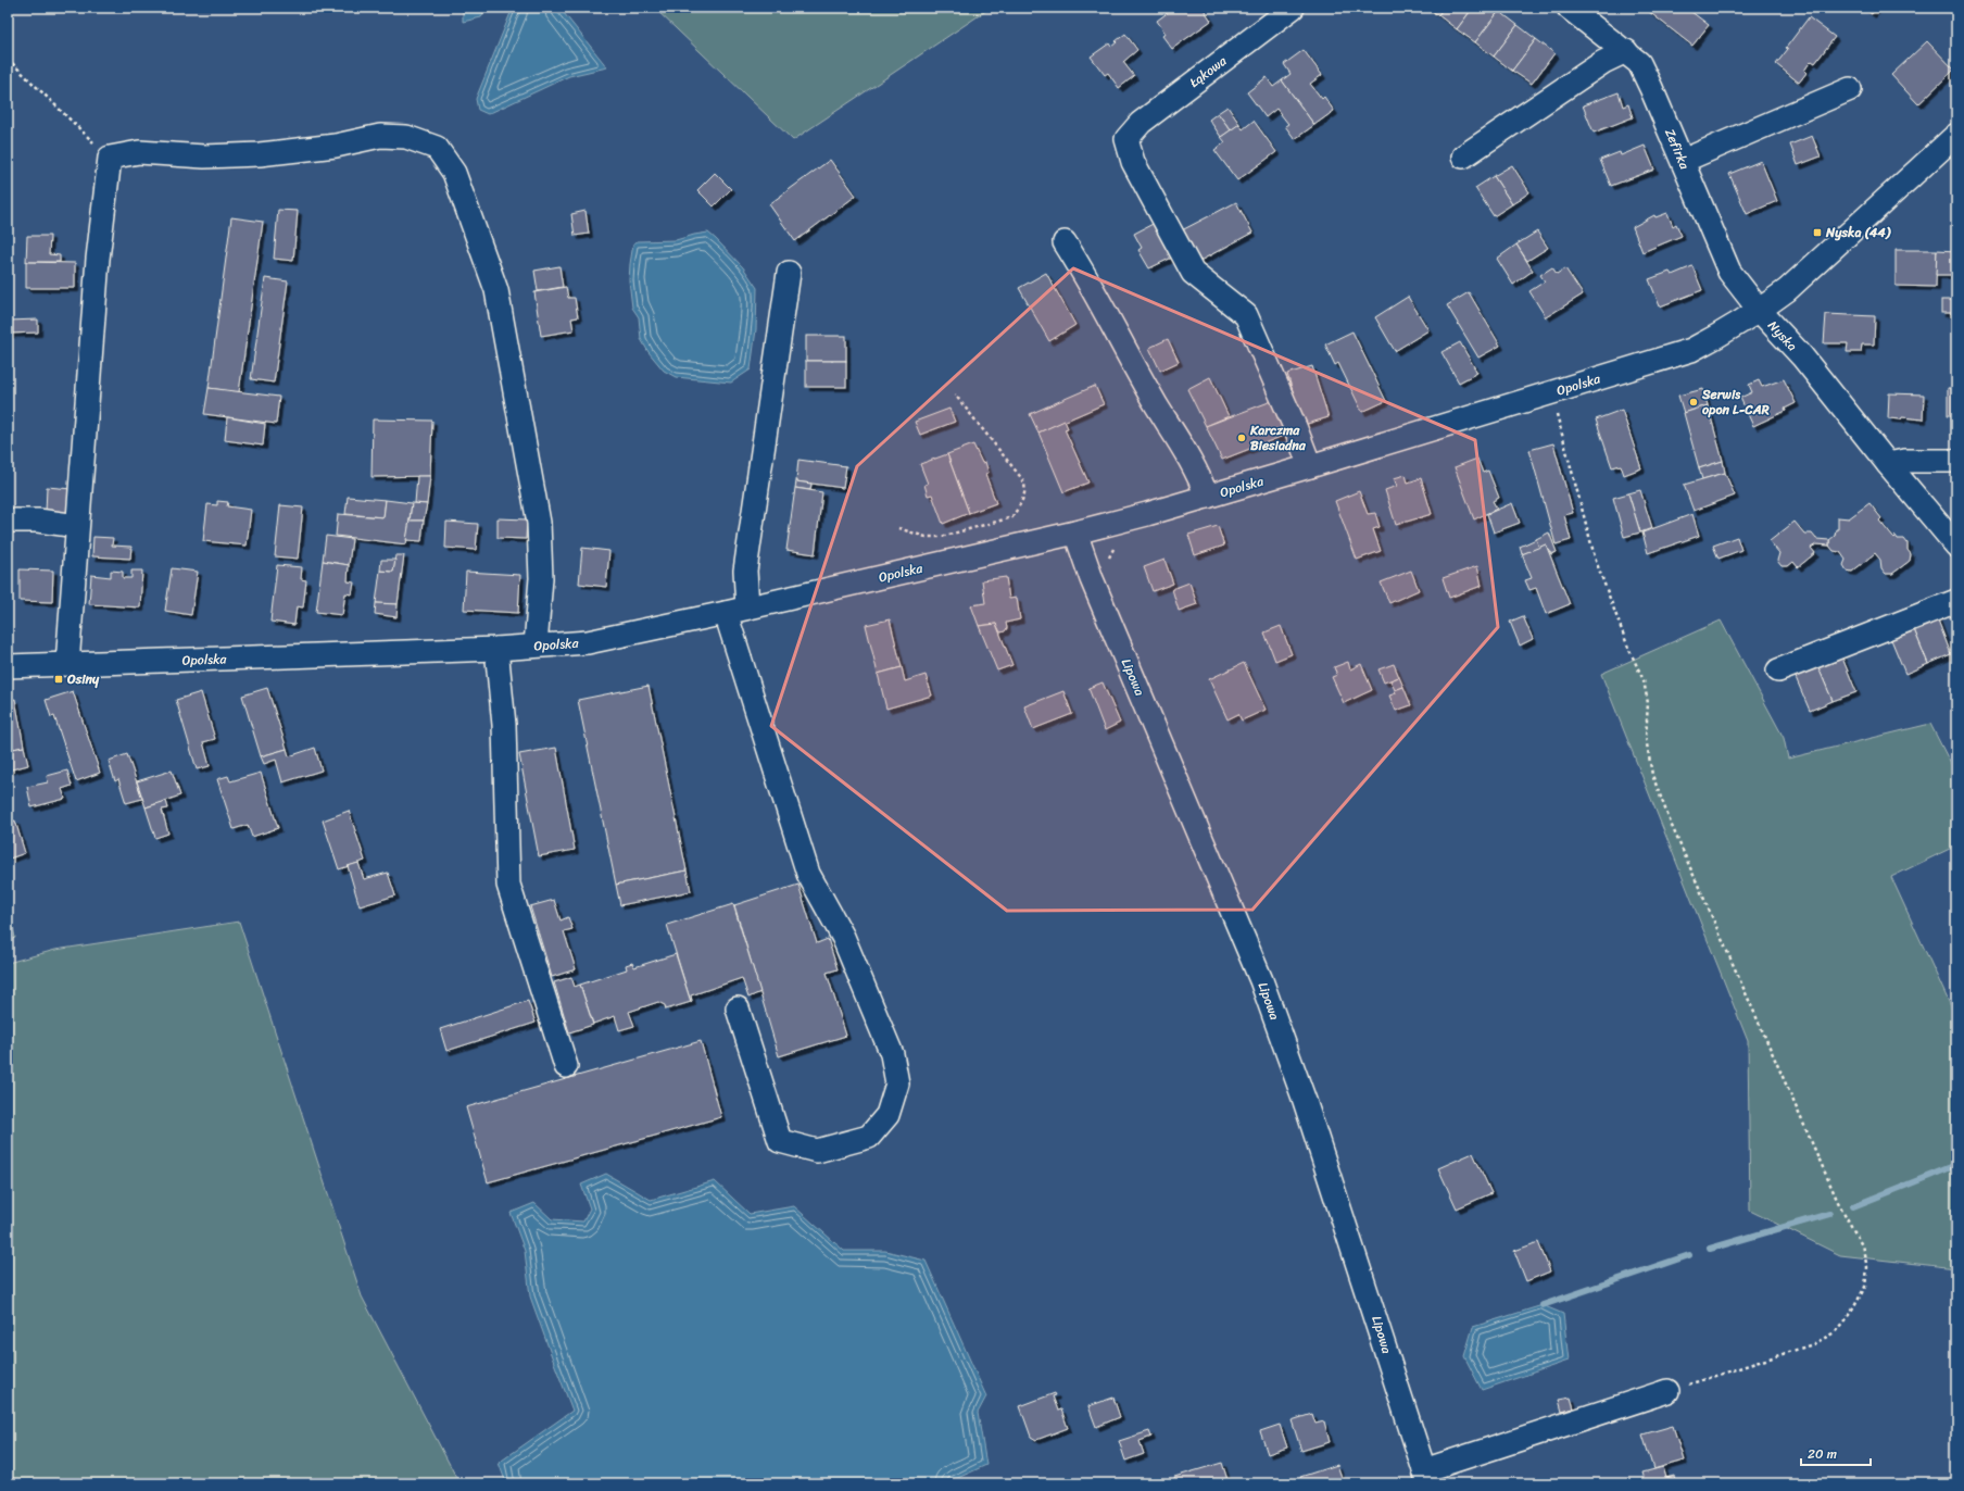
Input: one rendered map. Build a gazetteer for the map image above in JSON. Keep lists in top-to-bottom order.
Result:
{
  "streets": {
    "street": [
      "Łąkowa",
      "Zefirka",
      "Nyska",
      "Opolska",
      "Lipowa"
    ]
  },
  "crossings": [
    ["Łąkowa", "Opolska"],
    ["Zefirka", "Nyska"],
    ["Zefirka", "Opolska"],
    ["Nyska", "Opolska"],
    ["Opolska", "Lipowa"]
  ],
  "places": {
    "transit": ["Nyska (44)", "Osiny"],
    "other": ["Serwis opon L-CAR", "Karczma Biesiadna"]
  },
  "scale_bar": "20 m"
}
